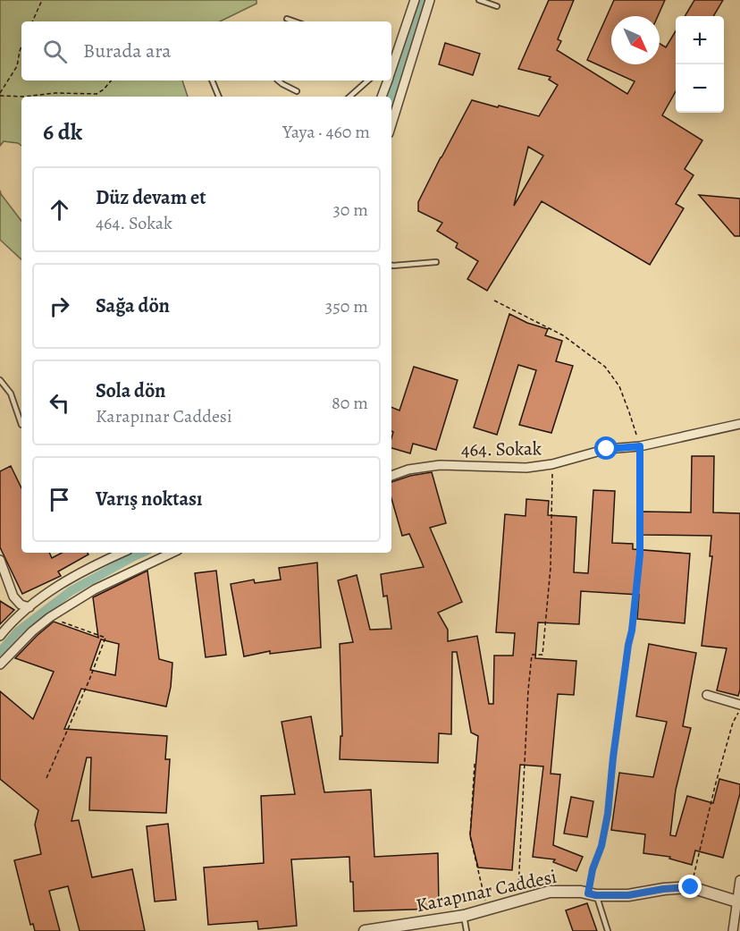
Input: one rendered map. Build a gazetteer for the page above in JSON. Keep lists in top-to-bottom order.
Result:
{
  "streets": {
    "street": ["464. Sokak", "Karapınar Caddesi"]
  },
  "north": "bottom right",
  "page": {
    "map_buttons": ["+", "−"],
    "search": "Burada ara",
    "heading": ["6 dk", "Yaya · 460 m"],
    "list": [
      ["Düz devam et", "464. Sokak", "30 m"],
      ["Sağa dön", "350 m"],
      ["Sola dön", "Karapınar Caddesi", "80 m"],
      "Varış noktası"
    ]
  }
}
